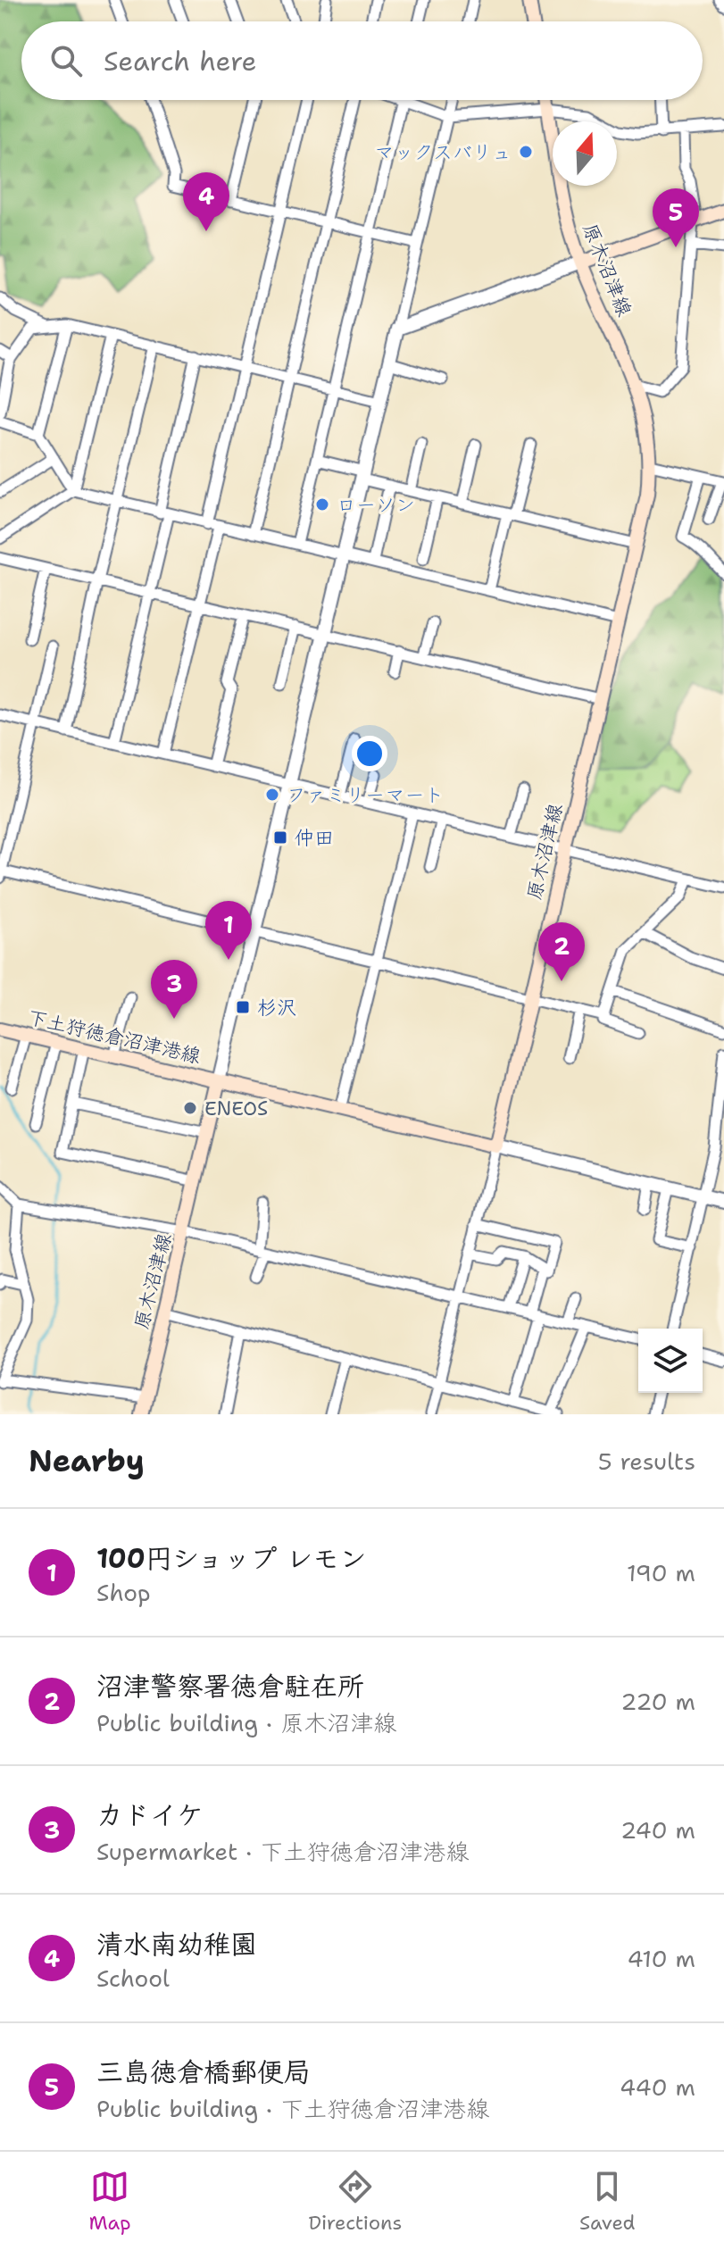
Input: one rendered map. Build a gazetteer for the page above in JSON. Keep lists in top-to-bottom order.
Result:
{
  "streets": {
    "main road": ["原木沼津線", "下土狩徳倉沼津港線"]
  },
  "crossings": [
    ["原木沼津線", "下土狩徳倉沼津港線"]
  ],
  "places": {
    "other": [
      "マックスバリュ",
      "ローソン",
      "ファミリーマート",
      "ENEOS"
    ],
    "transit": ["仲田", "杉沢"]
  },
  "north": "top",
  "page": {
    "search": "Search here",
    "pins": [
      "4",
      "5",
      "1",
      "2",
      "3"
    ],
    "heading": ["Nearby", "5 results"],
    "list": [
      {
        "mark": "1",
        "name": "100円ショップ レモン",
        "note": "Shop",
        "value": "190 m"
      },
      {
        "mark": "2",
        "name": "沼津警察署徳倉駐在所",
        "note": "Public building · 原木沼津線",
        "value": "220 m"
      },
      {
        "mark": "3",
        "name": "カドイケ",
        "note": "Supermarket · 下土狩徳倉沼津港線",
        "value": "240 m"
      },
      {
        "mark": "4",
        "name": "清水南幼稚園",
        "note": "School",
        "value": "410 m"
      },
      {
        "mark": "5",
        "name": "三島徳倉橋郵便局",
        "note": "Public building · 下土狩徳倉沼津港線",
        "value": "440 m"
      }
    ],
    "nav": ["Map", "Directions", "Saved"]
  }
}
